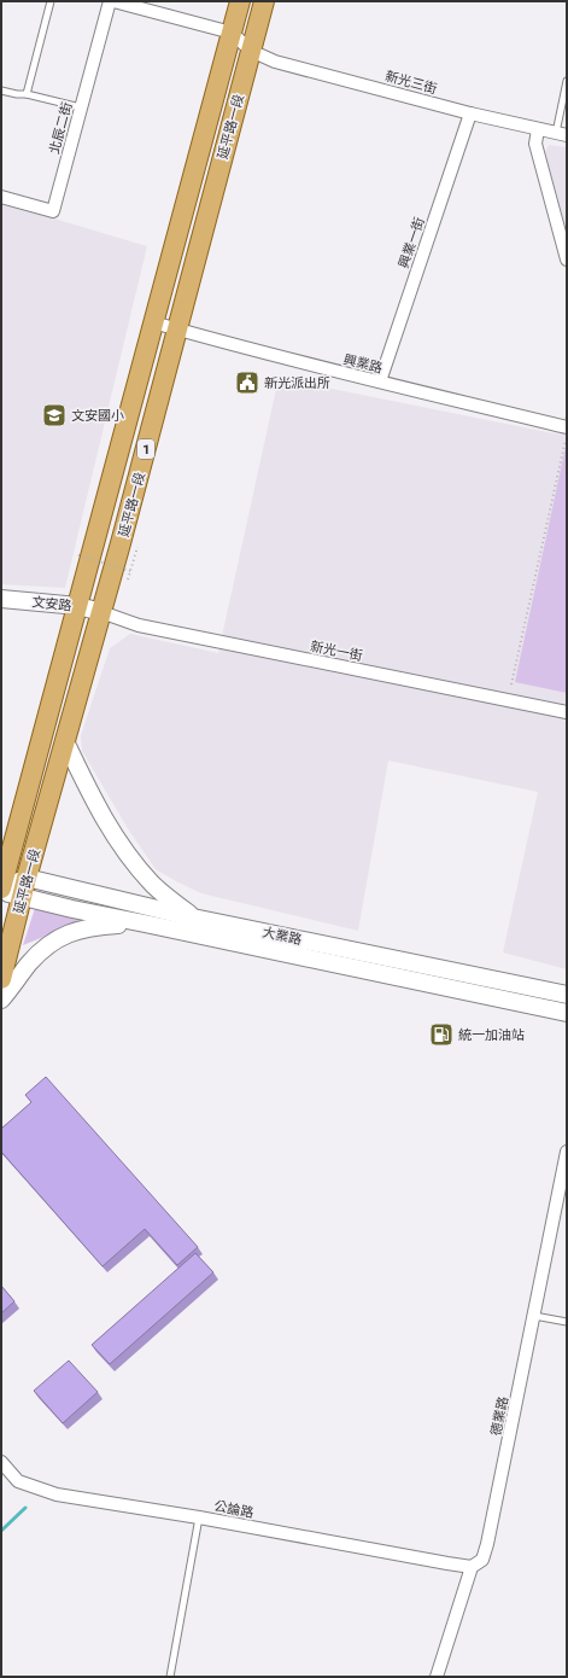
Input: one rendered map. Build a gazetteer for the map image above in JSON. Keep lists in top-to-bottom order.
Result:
{
  "streets": {
    "main road": [
      "延平路一段",
      "1",
      "文安路",
      "大業路"
    ],
    "street": [
      "新光三街",
      "北辰二街",
      "興業一街",
      "興業路",
      "新光一街",
      "德業路",
      "公論路"
    ]
  },
  "crossings": [
    ["新光三街", "延平路一段"],
    ["新光三街", "興業一街"],
    ["延平路一段", "興業路"],
    ["延平路一段", "文安路"],
    ["延平路一段", "新光一街"],
    ["延平路一段", "大業路"],
    ["興業一街", "興業路"],
    ["文安路", "新光一街"],
    ["德業路", "公論路"]
  ],
  "places": {
    "public building": ["新光派出所"],
    "school or university": ["文安國小"],
    "fuel station": ["統一加油站"]
  }
}
